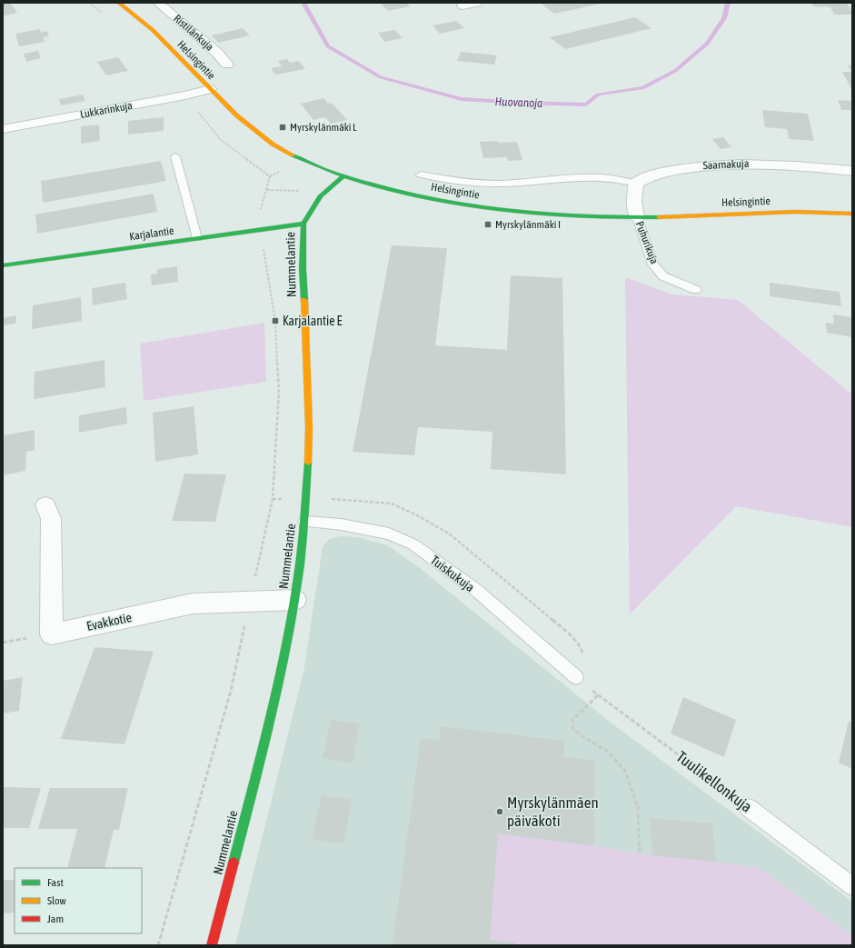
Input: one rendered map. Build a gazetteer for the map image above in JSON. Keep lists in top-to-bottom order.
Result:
{
  "streets": {
    "street": [
      "Ristilänkuja",
      "Helsingintie",
      "Lukkarinkuja",
      "Saarnakuja",
      "Karjalantie",
      "Nummelantie",
      "Evakkotie"
    ],
    "lane": ["Puhurikuja", "Tuiskukuja", "Tuulikellonkuja"]
  },
  "crossings": [
    ["Helsingintie", "Lukkarinkuja"],
    ["Helsingintie", "Puhurikuja"],
    ["Helsingintie", "Nummelantie"],
    ["Karjalantie", "Nummelantie"],
    ["Nummelantie", "Tuiskukuja"],
    ["Nummelantie", "Evakkotie"],
    ["Tuiskukuja", "Tuulikellonkuja"]
  ],
  "water": ["Huovanoja"],
  "places": {
    "transit": ["Myrskylänmäki L", "Myrskylänmäki I", "Karjalantie E"],
    "other": ["Myrskylänmäen päiväkoti"]
  },
  "legend": ["Fast", "Slow", "Jam"]
}
